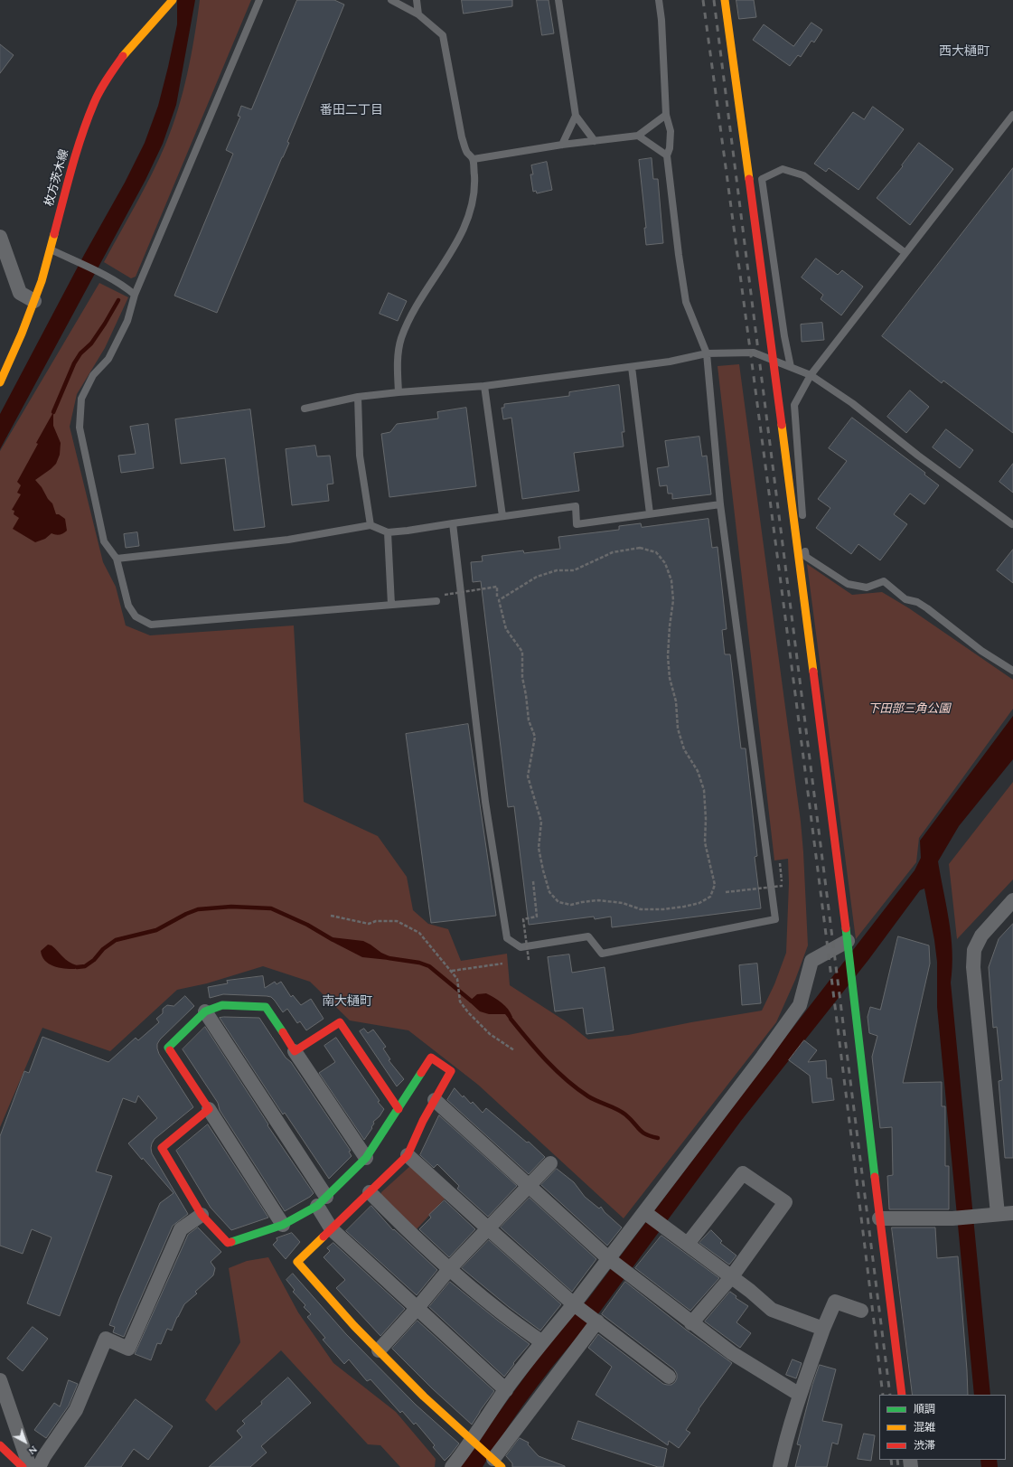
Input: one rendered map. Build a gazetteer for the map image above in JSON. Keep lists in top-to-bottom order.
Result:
{
  "streets": {
    "street": ["枚方茨木線"]
  },
  "districts": ["西大樋町", "番田二丁目", "南大樋町"],
  "parks": ["下田部三角公園"],
  "legend": ["順調", "混雑", "渋滞"],
  "north": "bottom right"
}
